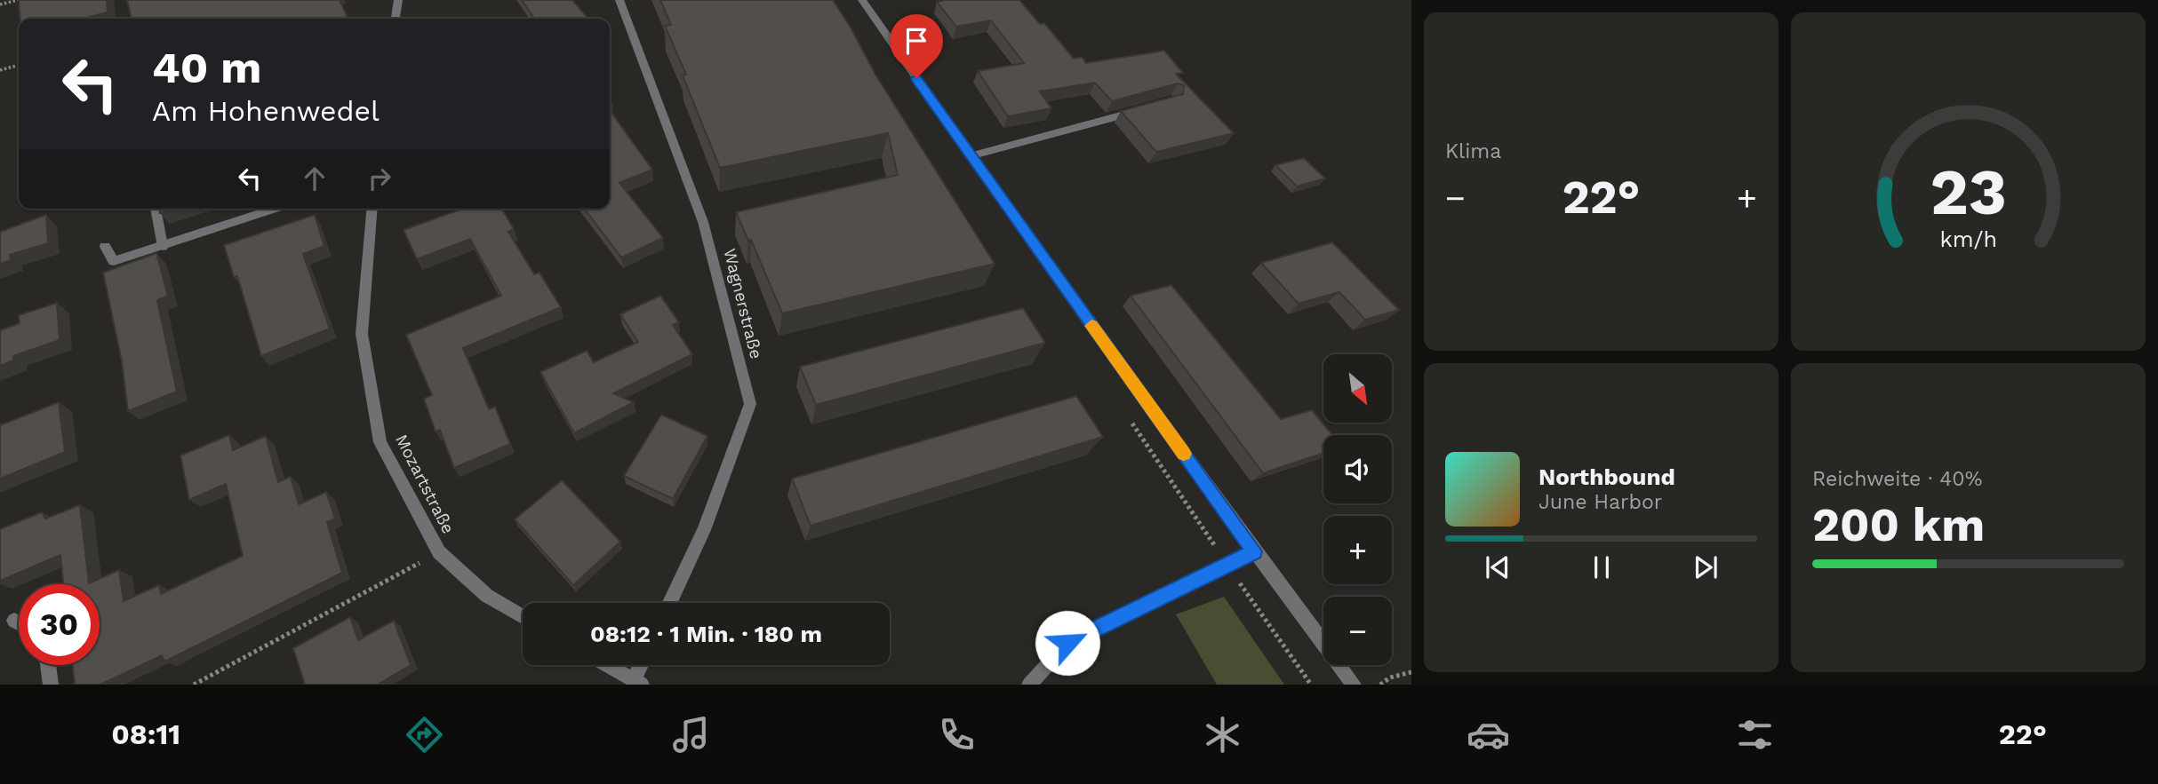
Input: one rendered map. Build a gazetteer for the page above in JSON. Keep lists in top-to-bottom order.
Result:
{
  "streets": {
    "street": ["Wagnerstraße", "Mozartstraße"]
  },
  "north": "bottom right",
  "page": {
    "tile": [
      "Klima",
      ["Reichweite · 40%", "200 km"]
    ],
    "turn": ["40 m", "Am Hohenwedel"],
    "heat": ["−", "22°", "+"],
    "map_buttons": ["+", "−"],
    "song": ["Northbound", "June Harbor"],
    "limit": "30",
    "trip": "08:12 · 1 Min. · 180 m",
    "tabs": ["08:11", "22°"],
    "gauge": ["23", "km/h"]
  }
}
